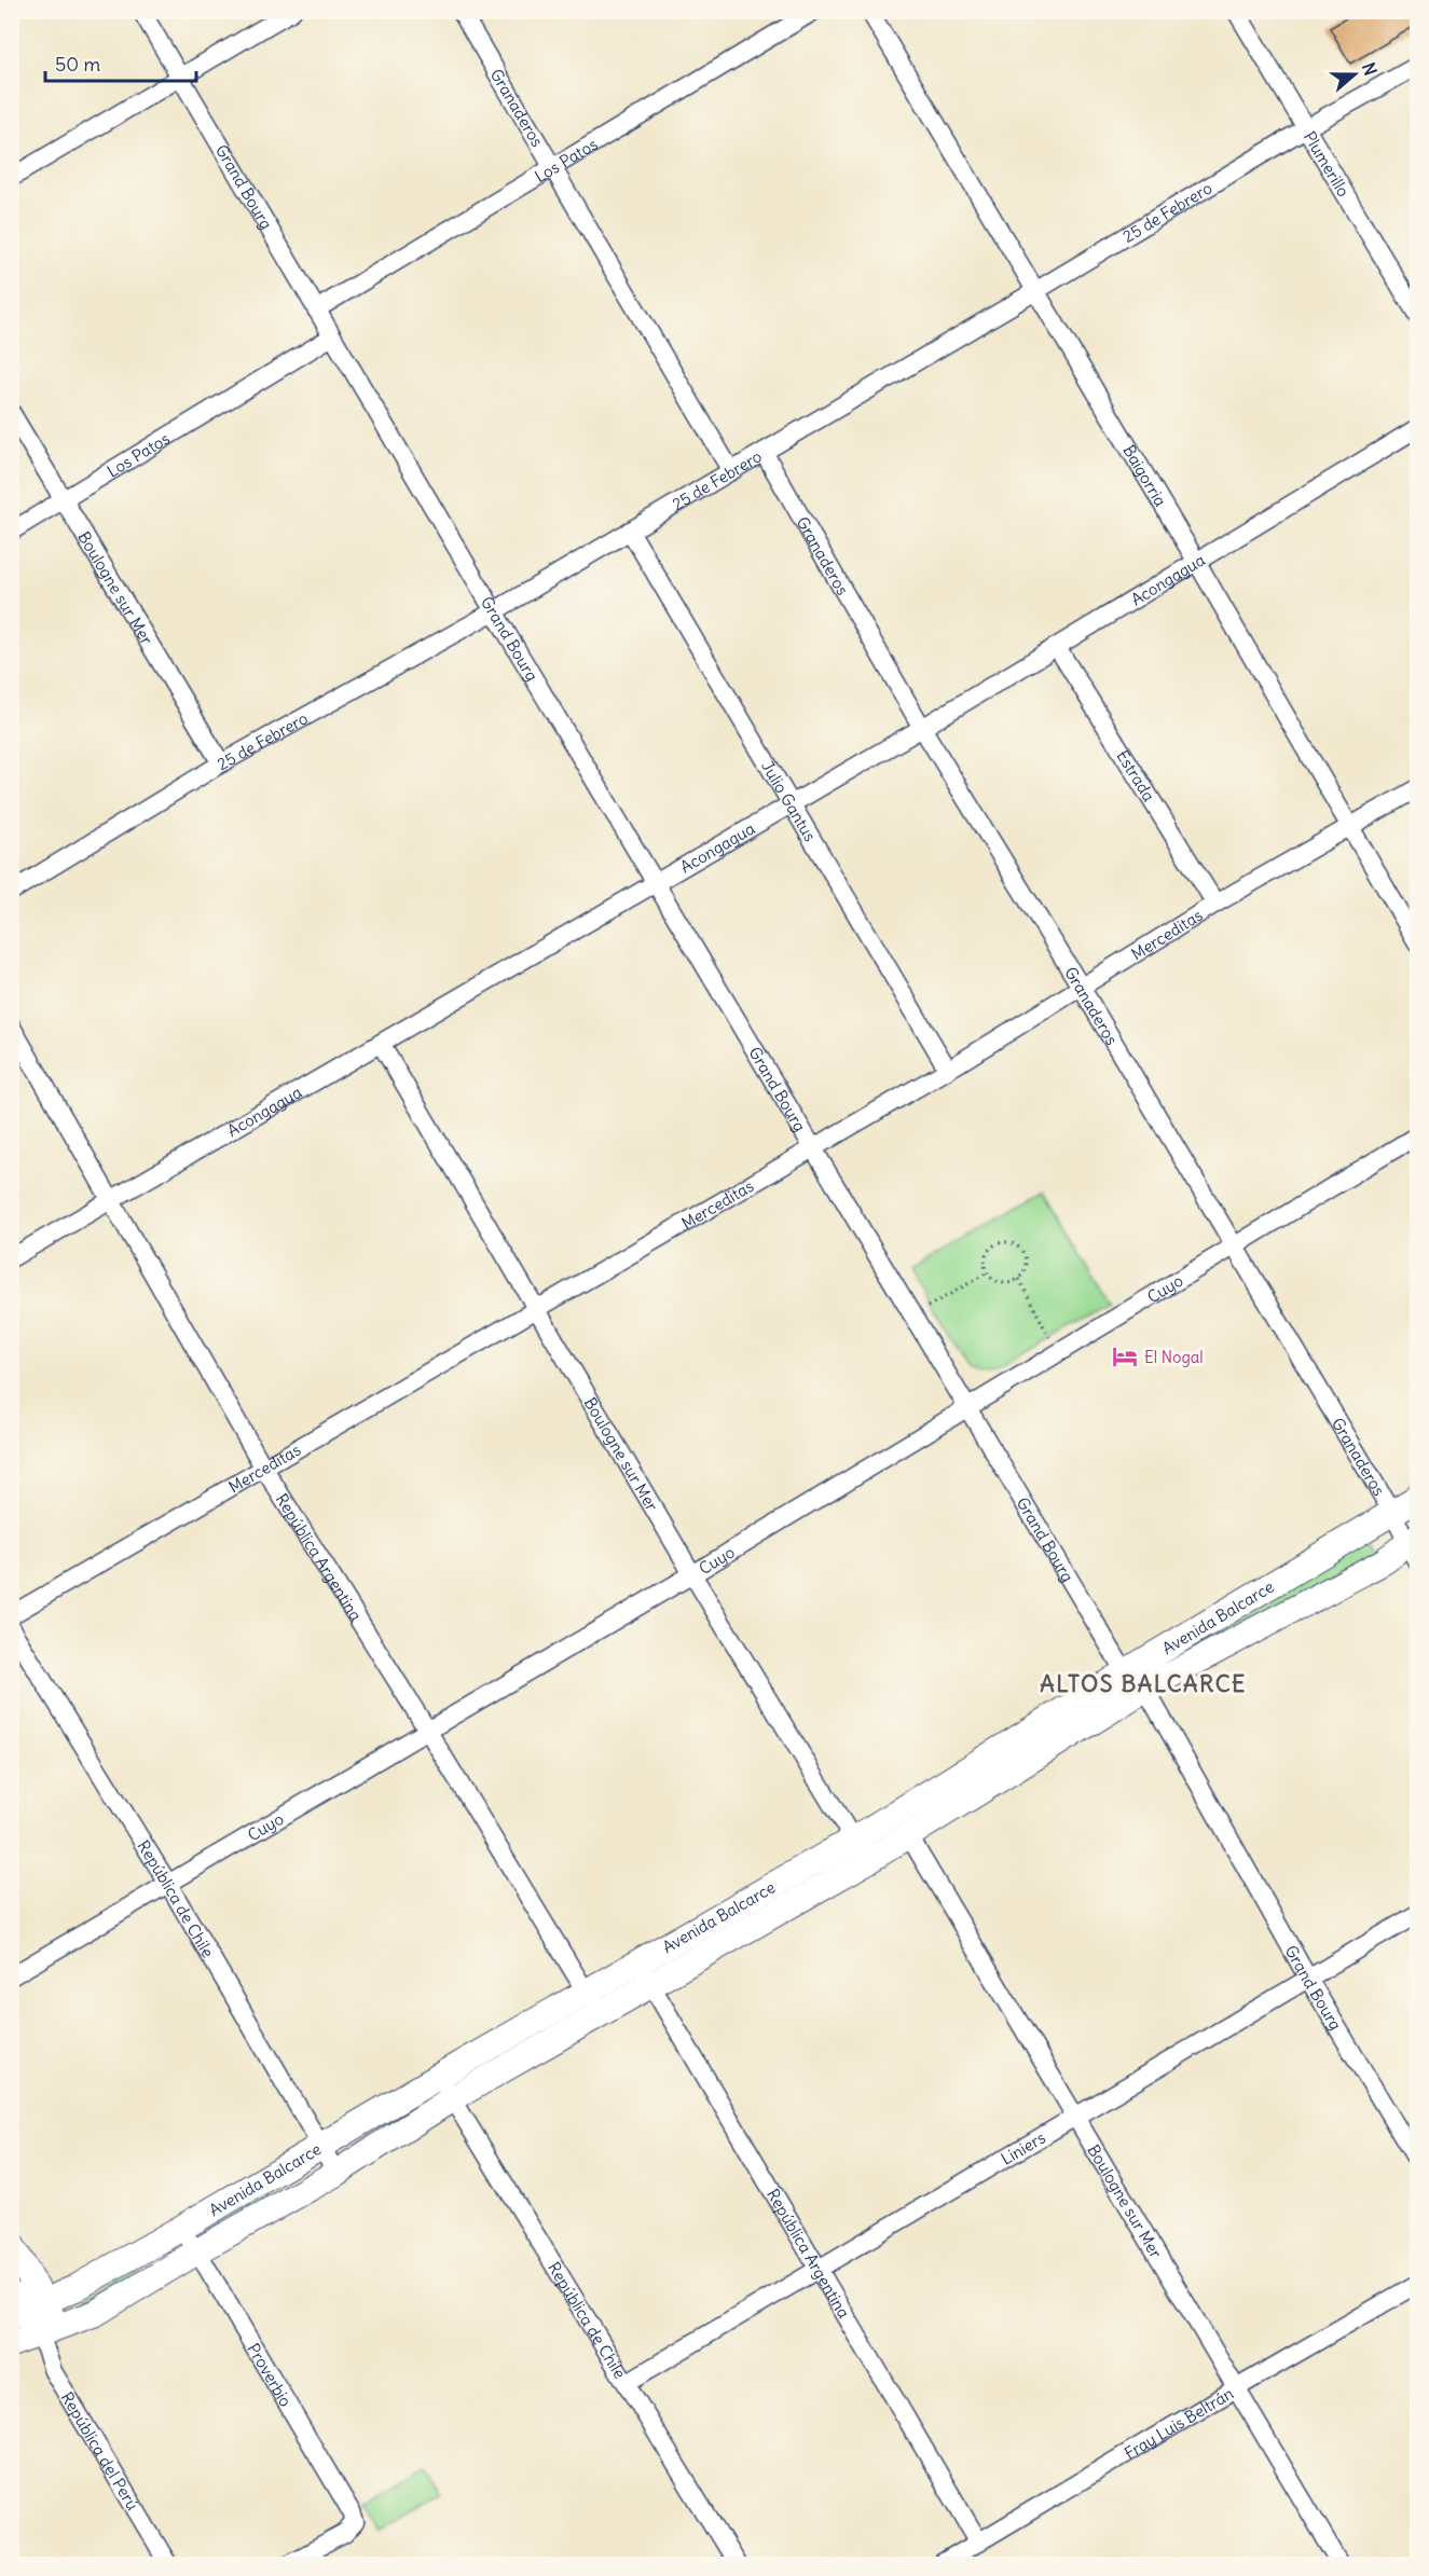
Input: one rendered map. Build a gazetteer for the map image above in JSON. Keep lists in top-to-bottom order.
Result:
{
  "streets": {
    "main road": ["Avenida Balcarce", "República del Perú"],
    "street": [
      "Granaderos",
      "Los Patos",
      "Plumerillo",
      "Grand Bourg",
      "25 de Febrero",
      "Baigorria",
      "Acongagua",
      "Boulogne sur Mer",
      "Estrada",
      "Julio Gantus",
      "Merceditas",
      "Cuyo",
      "República Argentina",
      "República de Chile",
      "Liniers",
      "Proverbio",
      "Fray Luis Beltrán"
    ]
  },
  "crossings": [
    ["Granaderos", "Los Patos"],
    ["Granaderos", "25 de Febrero"],
    ["Granaderos", "Acongagua"],
    ["Granaderos", "Merceditas"],
    ["Granaderos", "Cuyo"],
    ["Granaderos", "Avenida Balcarce"],
    ["Los Patos", "Grand Bourg"],
    ["Los Patos", "Boulogne sur Mer"],
    ["Plumerillo", "25 de Febrero"],
    ["Grand Bourg", "25 de Febrero"],
    ["Grand Bourg", "Acongagua"],
    ["Grand Bourg", "Merceditas"],
    ["Grand Bourg", "Cuyo"],
    ["Grand Bourg", "Avenida Balcarce"],
    ["Grand Bourg", "Liniers"],
    ["25 de Febrero", "Baigorria"],
    ["25 de Febrero", "Boulogne sur Mer"],
    ["25 de Febrero", "Julio Gantus"],
    ["Baigorria", "Acongagua"],
    ["Baigorria", "Merceditas"],
    ["Acongagua", "Boulogne sur Mer"],
    ["Acongagua", "Estrada"],
    ["Acongagua", "Julio Gantus"],
    ["Acongagua", "República Argentina"],
    ["Boulogne sur Mer", "Merceditas"],
    ["Boulogne sur Mer", "Cuyo"],
    ["Boulogne sur Mer", "Avenida Balcarce"],
    ["Boulogne sur Mer", "Liniers"],
    ["Boulogne sur Mer", "Fray Luis Beltrán"],
    ["Estrada", "Merceditas"],
    ["Julio Gantus", "Merceditas"],
    ["Merceditas", "República Argentina"],
    ["Cuyo", "República Argentina"],
    ["Cuyo", "República de Chile"],
    ["República Argentina", "Avenida Balcarce"],
    ["República Argentina", "Liniers"],
    ["República Argentina", "Fray Luis Beltrán"],
    ["Avenida Balcarce", "República de Chile"],
    ["Avenida Balcarce", "Proverbio"],
    ["Avenida Balcarce", "República del Perú"],
    ["República de Chile", "Liniers"]
  ],
  "districts": ["ALTOS BALCARCE"],
  "places": {
    "hotel": ["El Nogal"]
  },
  "scale_bar": "50 m",
  "north": "right"
}
